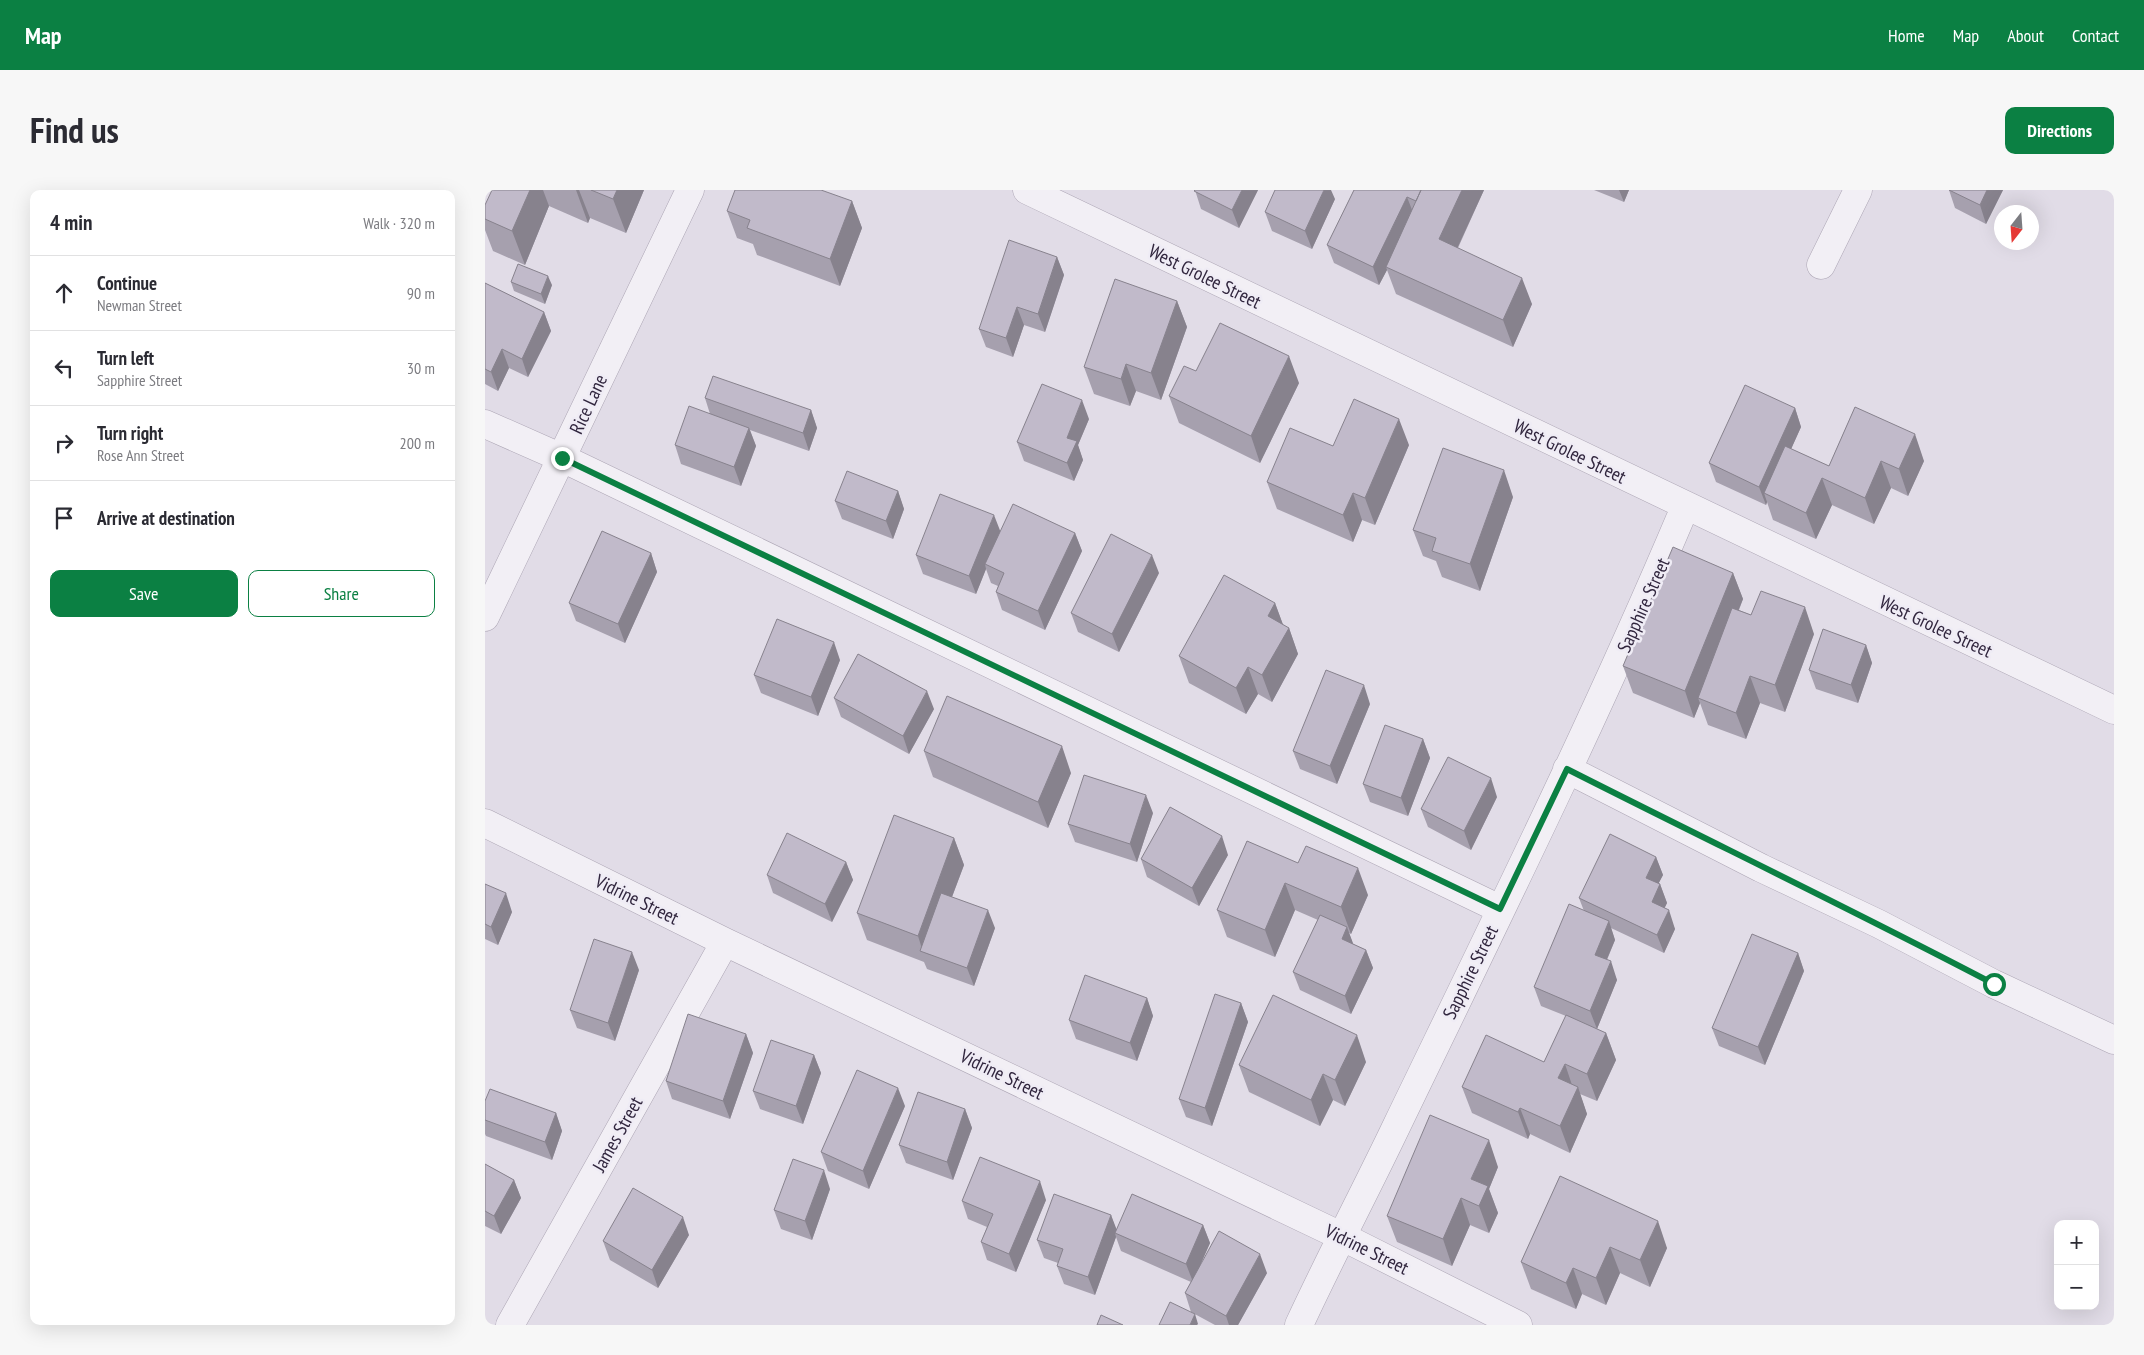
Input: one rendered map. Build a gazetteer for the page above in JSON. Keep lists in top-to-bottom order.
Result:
{
  "streets": {
    "street": [
      "West Grolee Street",
      "Rice Lane",
      "Sapphire Street",
      "Vidrine Street",
      "James Street"
    ]
  },
  "crossings": [
    ["West Grolee Street", "Sapphire Street"],
    ["Sapphire Street", "Vidrine Street"],
    ["Vidrine Street", "James Street"]
  ],
  "north": "bottom",
  "page": {
    "header": "Map",
    "nav": [
      "Home",
      "Map",
      "About",
      "Contact"
    ],
    "title": "Find us",
    "buttons": [
      "Directions",
      ["Save", "Share"]
    ],
    "heading": ["4 min", "Walk · 320 m"],
    "list": [
      ["Continue", "Newman Street", "90 m"],
      ["Turn left", "Sapphire Street", "30 m"],
      ["Turn right", "Rose Ann Street", "200 m"],
      "Arrive at destination"
    ],
    "map_buttons": ["+", "−"]
  }
}
